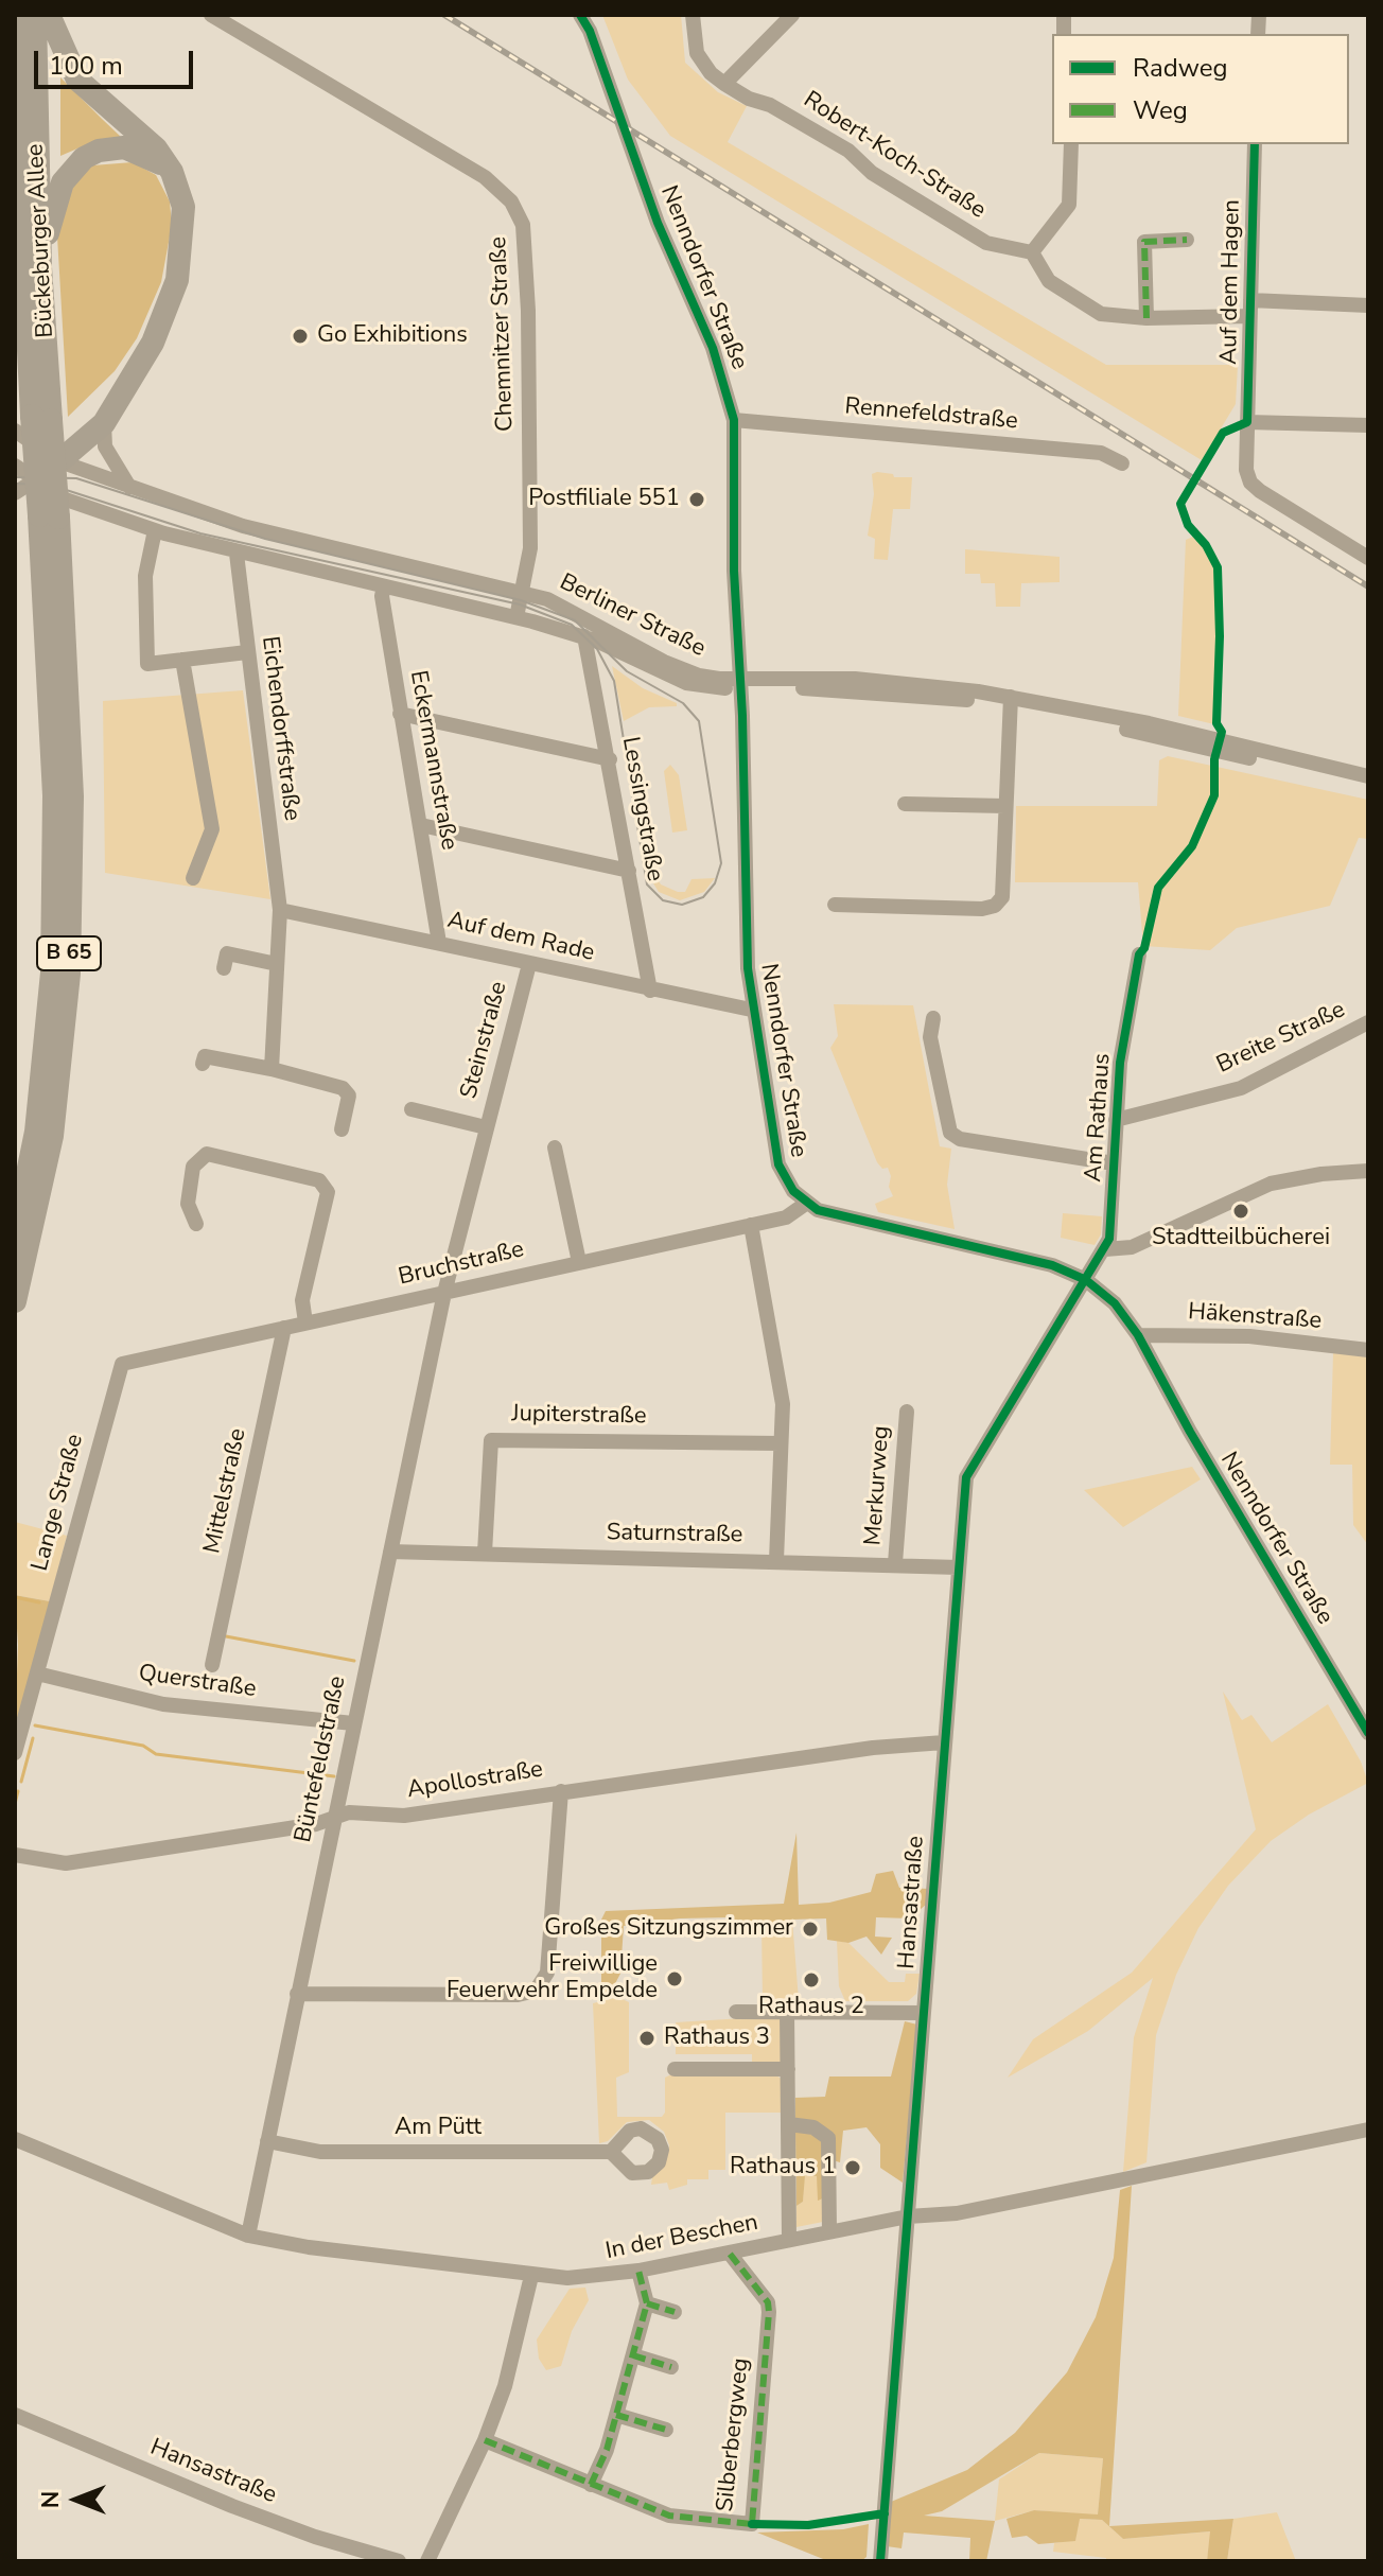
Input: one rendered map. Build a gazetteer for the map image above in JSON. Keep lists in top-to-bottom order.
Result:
{
  "streets": {
    "highway": ["Bückeburger Allee", "B 65"],
    "street": [
      "Robert-Koch-Straße",
      "Nenndorfer Straße",
      "Auf dem Hagen",
      "Chemnitzer Straße",
      "Rennefeldstraße",
      "Berliner Straße",
      "Eichendorffstraße",
      "Eckermannstraße",
      "Lessingstraße",
      "Auf dem Rade",
      "Breite Straße",
      "Steinstraße",
      "Am Rathaus",
      "Bruchstraße",
      "Häkenstraße",
      "Jupiterstraße",
      "Merkurweg",
      "Mittelstraße",
      "Lange Straße",
      "Saturnstraße",
      "Querstraße",
      "Büntefeldstraße",
      "Apollostraße",
      "Hansastraße",
      "Am Pütt",
      "In der Beschen",
      "Silberbergweg"
    ]
  },
  "crossings": [
    ["Bückeburger Allee", "Berliner Straße"],
    ["Bückeburger Allee", "B 65"],
    ["Nenndorfer Straße", "Rennefeldstraße"],
    ["Nenndorfer Straße", "Berliner Straße"],
    ["Nenndorfer Straße", "Auf dem Rade"],
    ["Nenndorfer Straße", "Am Rathaus"],
    ["Nenndorfer Straße", "Bruchstraße"],
    ["Nenndorfer Straße", "Häkenstraße"],
    ["Nenndorfer Straße", "Hansastraße"],
    ["Chemnitzer Straße", "Berliner Straße"],
    ["Berliner Straße", "Eichendorffstraße"],
    ["Berliner Straße", "Eckermannstraße"],
    ["Berliner Straße", "Lessingstraße"],
    ["Berliner Straße", "B 65"],
    ["Eichendorffstraße", "Auf dem Rade"],
    ["Eckermannstraße", "Auf dem Rade"],
    ["Lessingstraße", "Auf dem Rade"],
    ["Auf dem Rade", "Steinstraße"],
    ["Breite Straße", "Am Rathaus"],
    ["Steinstraße", "Bruchstraße"],
    ["Steinstraße", "Büntefeldstraße"],
    ["Am Rathaus", "Hansastraße"],
    ["Bruchstraße", "Mittelstraße"],
    ["Bruchstraße", "Lange Straße"],
    ["Bruchstraße", "Büntefeldstraße"],
    ["Jupiterstraße", "Saturnstraße"],
    ["Merkurweg", "Saturnstraße"],
    ["Lange Straße", "Querstraße"],
    ["Saturnstraße", "Büntefeldstraße"],
    ["Saturnstraße", "Hansastraße"],
    ["Querstraße", "Büntefeldstraße"],
    ["Büntefeldstraße", "Apollostraße"],
    ["Büntefeldstraße", "Am Pütt"],
    ["Büntefeldstraße", "In der Beschen"],
    ["Apollostraße", "Hansastraße"],
    ["Hansastraße", "In der Beschen"],
    ["In der Beschen", "Silberbergweg"]
  ],
  "places": [
    "Go Exhibitions",
    "Postfiliale 551",
    "Stadtteilbücherei",
    "Großes Sitzungszimmer",
    "Freiwillige Feuerwehr Empelde",
    "Rathaus 2",
    "Rathaus 3",
    "Rathaus 1"
  ],
  "legend": ["Radweg", "Weg"],
  "scale_bar": "100 m",
  "north": "left"
}
